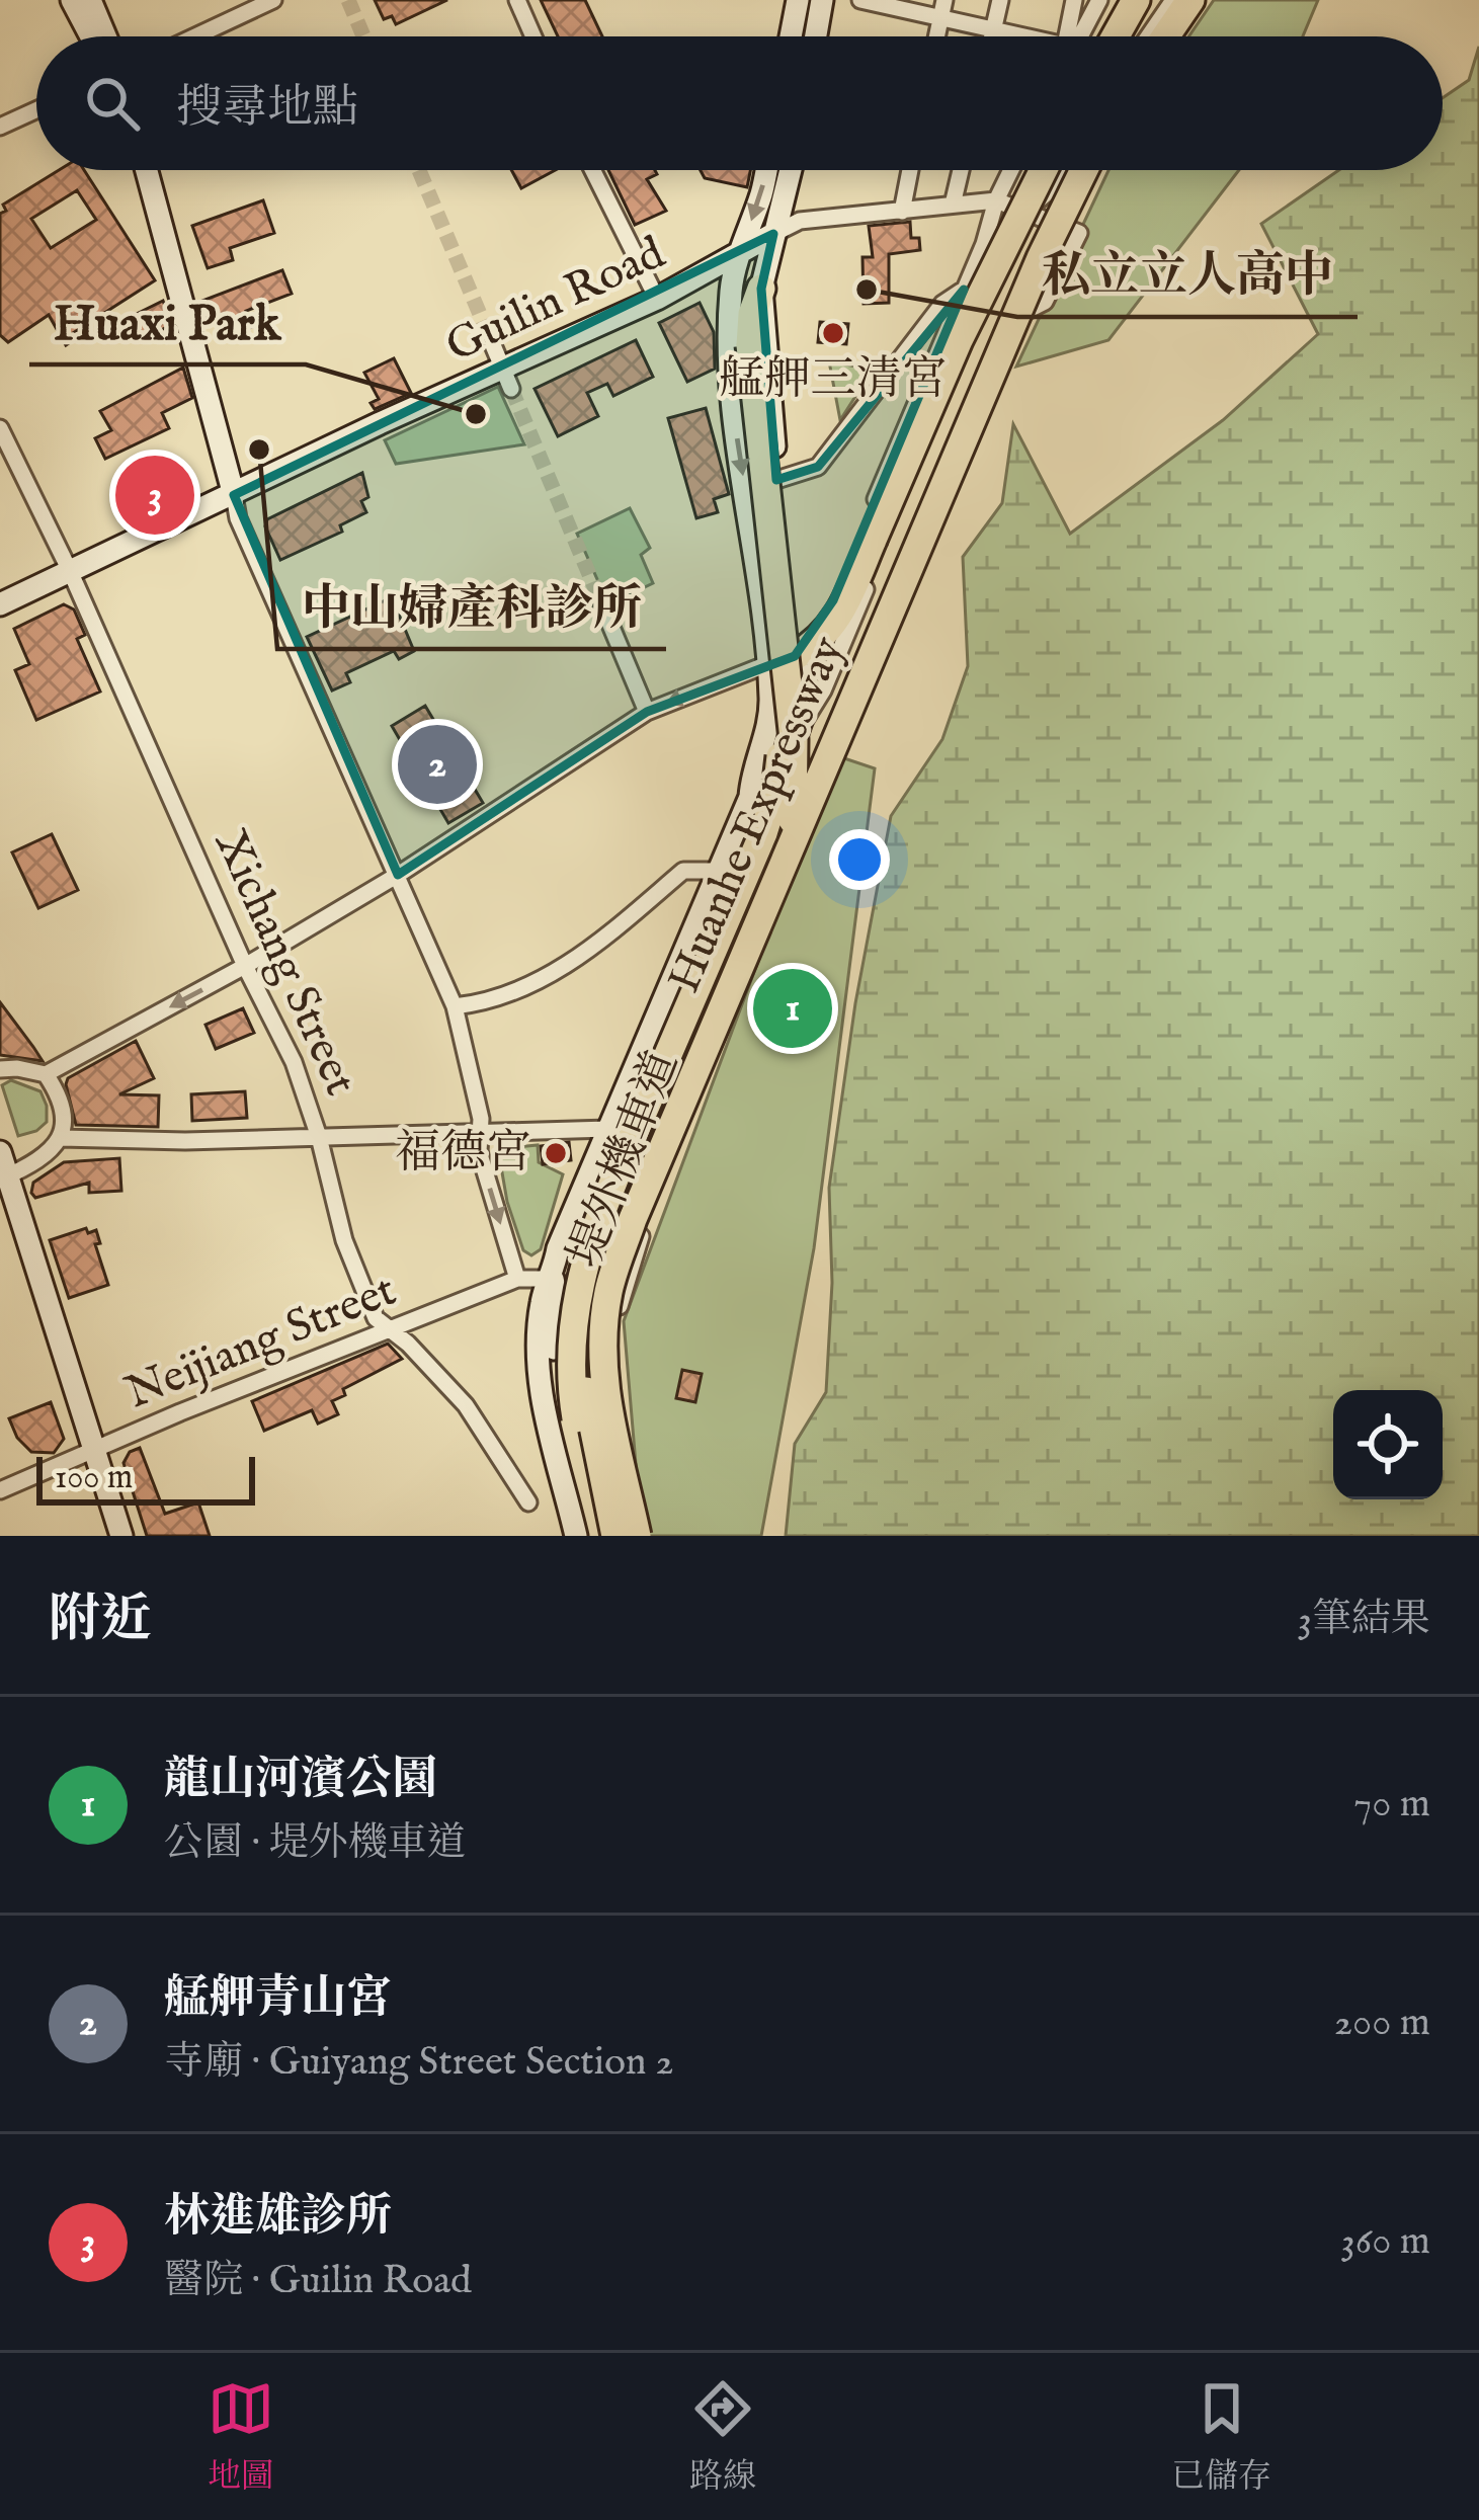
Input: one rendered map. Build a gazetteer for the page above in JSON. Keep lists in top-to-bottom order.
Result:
{
  "streets": {
    "highway": ["Huanhe Expressway"],
    "street": [
      "Guilin Road",
      "Xichang Street",
      "堤外機車道",
      "Neijiang Street"
    ]
  },
  "crossings": [
    ["Guilin Road", "Xichang Street"],
    ["Guilin Road", "堤外機車道"],
    ["Huanhe Expressway", "堤外機車道"],
    ["Xichang Street", "Neijiang Street"]
  ],
  "places": [
    "私立立人高中",
    "艋舺三清宮",
    "Huaxi Park",
    "中山婦產科診所",
    "福德宮"
  ],
  "scale_bar": "100 m",
  "page": {
    "search": "搜尋地點",
    "pins": ["3", "2", "1"],
    "scale": "100 m",
    "heading": ["附近", "3筆結果"],
    "list": [
      {
        "mark": "1",
        "name": "龍山河濱公園",
        "note": "公園 · 堤外機車道",
        "value": "70 m"
      },
      {
        "mark": "2",
        "name": "艋舺青山宮",
        "note": "寺廟 · Guiyang Street Section 2",
        "value": "200 m"
      },
      {
        "mark": "3",
        "name": "林進雄診所",
        "note": "醫院 · Guilin Road",
        "value": "360 m"
      }
    ],
    "nav": ["地圖", "路線", "已儲存"]
  }
}
